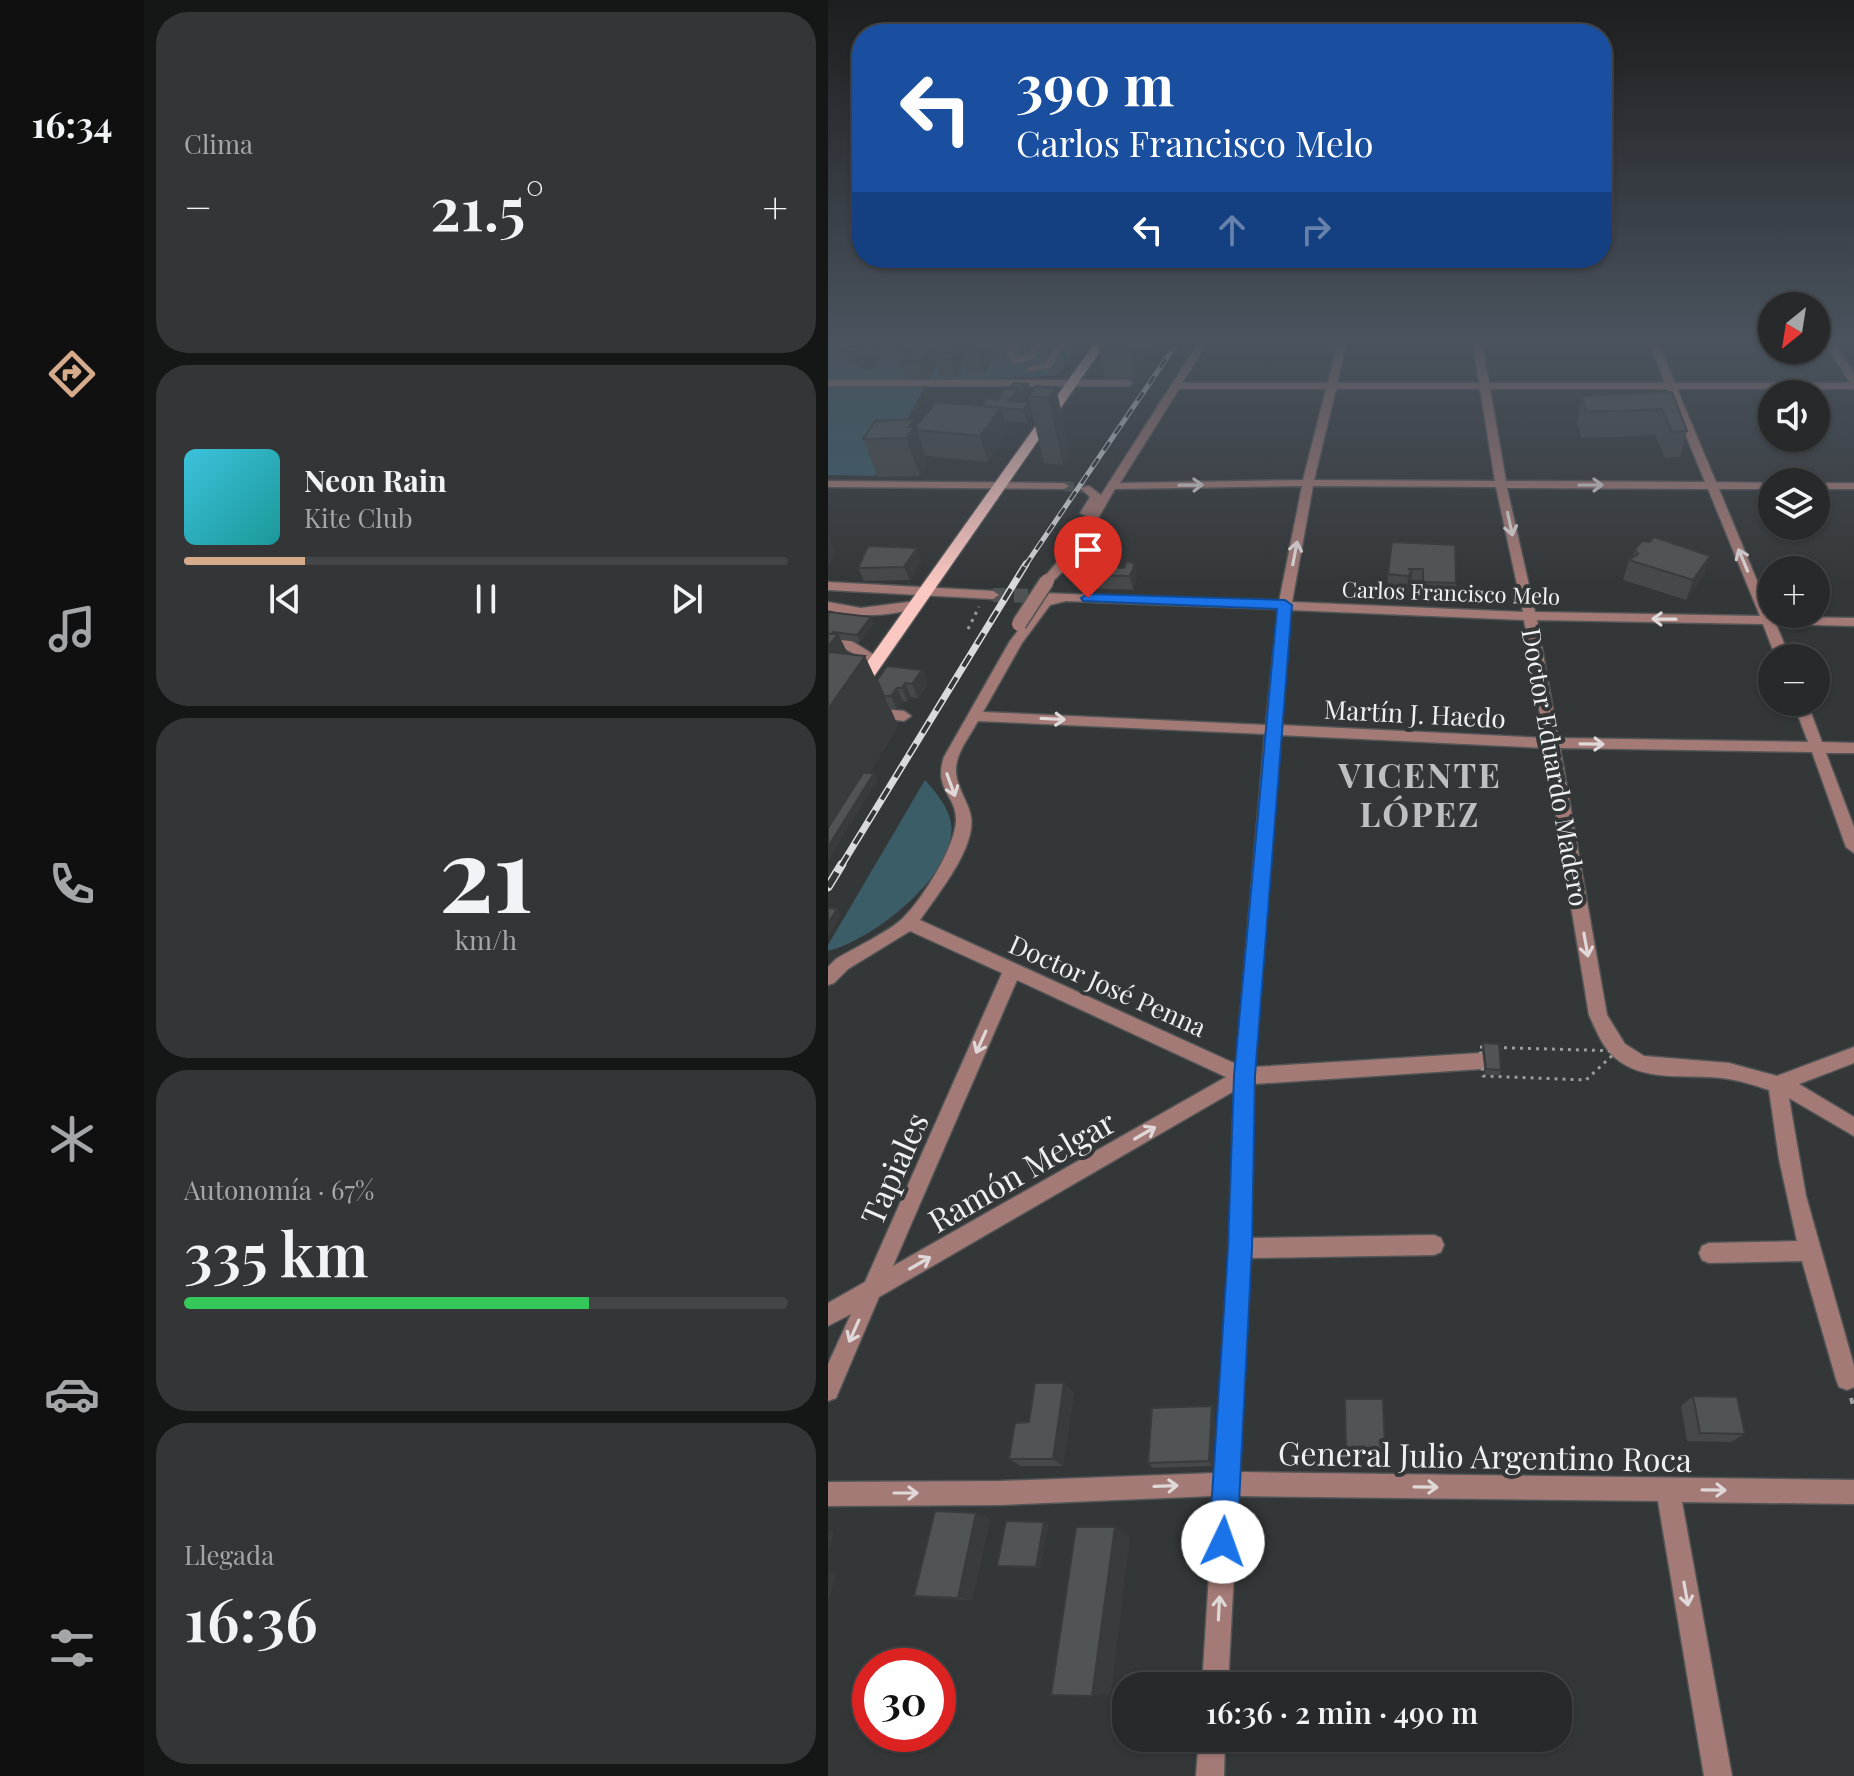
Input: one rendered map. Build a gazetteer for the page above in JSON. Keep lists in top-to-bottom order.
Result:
{
  "streets": {
    "street": [
      "Carlos Francisco Melo",
      "Martín J. Haedo",
      "Doctor Eduardo Madero",
      "Doctor José Penna",
      "Tapiales",
      "Ramón Melgar",
      "General Julio Argentino Roca"
    ]
  },
  "crossings": [
    ["Carlos Francisco Melo", "Doctor Eduardo Madero"],
    ["Martín J. Haedo", "Doctor Eduardo Madero"],
    ["Doctor José Penna", "Tapiales"],
    ["Doctor José Penna", "Ramón Melgar"],
    ["Tapiales", "Ramón Melgar"]
  ],
  "one_way": [
    "Martín J. Haedo",
    "Doctor Eduardo Madero",
    "Tapiales",
    "Ramón Melgar",
    "General Julio Argentino Roca"
  ],
  "districts": ["VICENTE LÓPEZ"],
  "north": "bottom left",
  "page": {
    "tabs": "16:34",
    "tile": [
      "Clima",
      ["21", "km/h"],
      ["Autonomía · 67%", "335 km"],
      ["Llegada", "16:36"]
    ],
    "turn": ["390 m", "Carlos Francisco Melo"],
    "heat": ["−", "21.5°", "+"],
    "map_buttons": ["+", "−"],
    "song": ["Neon Rain", "Kite Club"],
    "limit": "30",
    "trip": "16:36 · 2 min · 490 m"
  }
}
